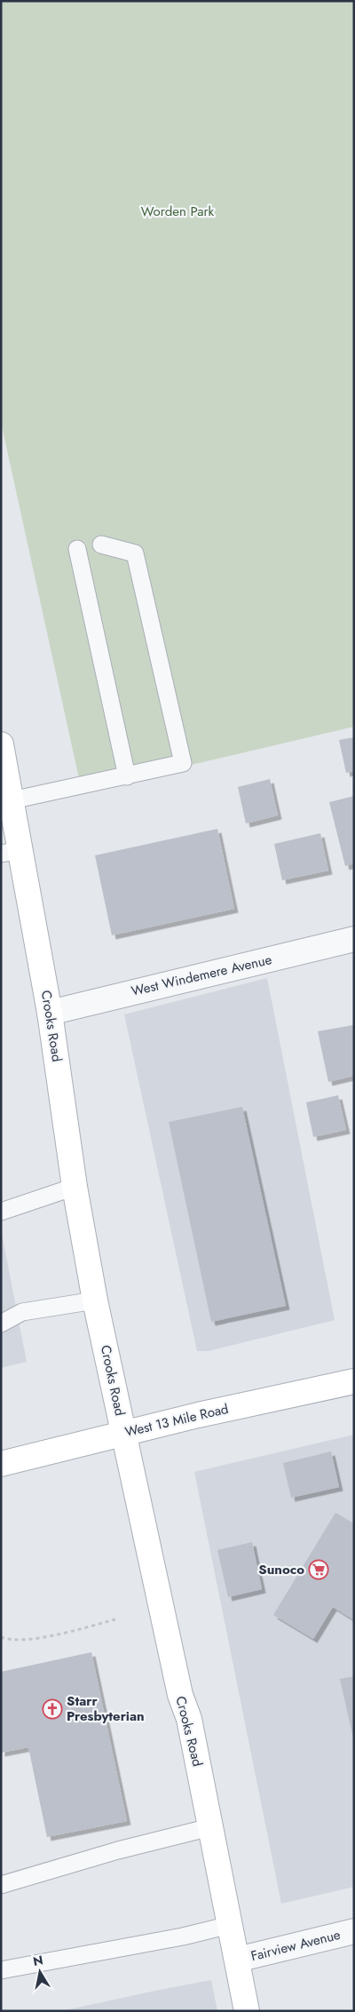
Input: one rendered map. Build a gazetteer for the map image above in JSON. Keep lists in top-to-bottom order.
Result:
{
  "streets": {
    "main road": ["Crooks Road", "West 13 Mile Road"],
    "street": ["West Windemere Avenue", "Fairview Avenue"]
  },
  "crossings": [
    ["West Windemere Avenue", "Crooks Road"],
    ["Crooks Road", "West 13 Mile Road"],
    ["Crooks Road", "Fairview Avenue"]
  ],
  "parks": ["Worden Park"],
  "places": {
    "supermarket": ["Sunoco"],
    "church": ["Starr Presbyterian"]
  },
  "north": "top"
}
